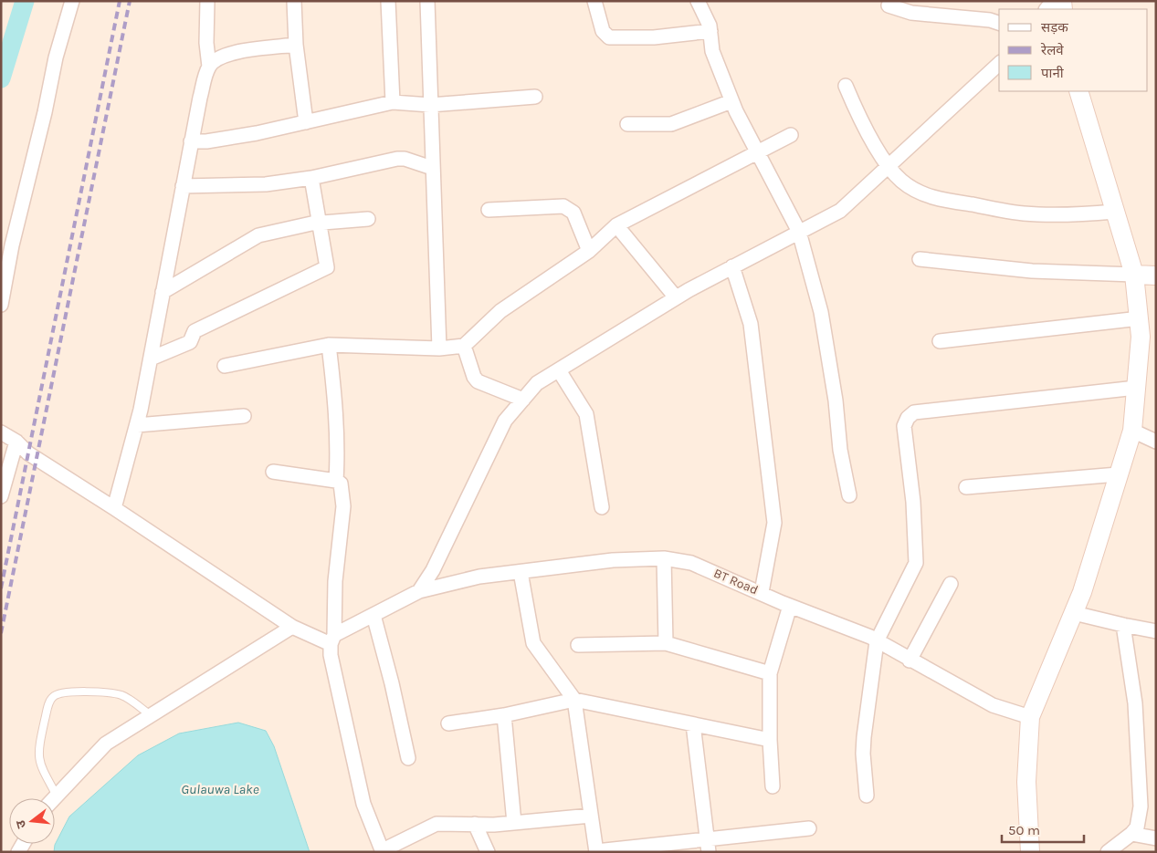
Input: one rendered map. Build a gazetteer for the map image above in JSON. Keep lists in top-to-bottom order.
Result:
{
  "streets": {
    "street": ["BT Road"]
  },
  "water": ["Gulauwa Lake"],
  "legend": ["सड़क", "रेलवे", "पानी"],
  "scale_bar": "50 m",
  "north": "left"
}
